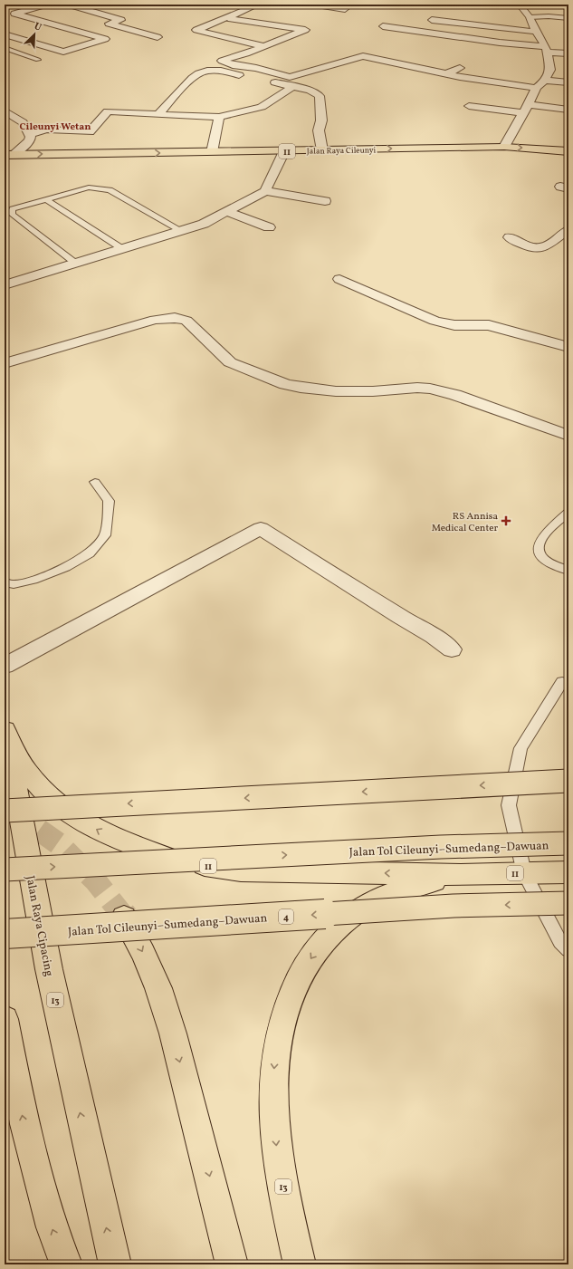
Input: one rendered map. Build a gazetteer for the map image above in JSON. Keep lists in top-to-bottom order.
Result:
{
  "streets": {
    "highway": [
      "Jalan Raya Cileunyi",
      "11",
      "Jalan Tol Cileunyi–Sumedang–Dawuan",
      "4",
      "Jalan Raya Cipacing",
      "13"
    ]
  },
  "crossings": [
    ["11", "Jalan Raya Cipacing"],
    ["11", "13"]
  ],
  "one_way": ["Jalan Raya Cileunyi"],
  "districts": ["Cileunyi Wetan"],
  "places": {
    "health": ["RS Annisa Medical Center"]
  },
  "north": "top right"
}
